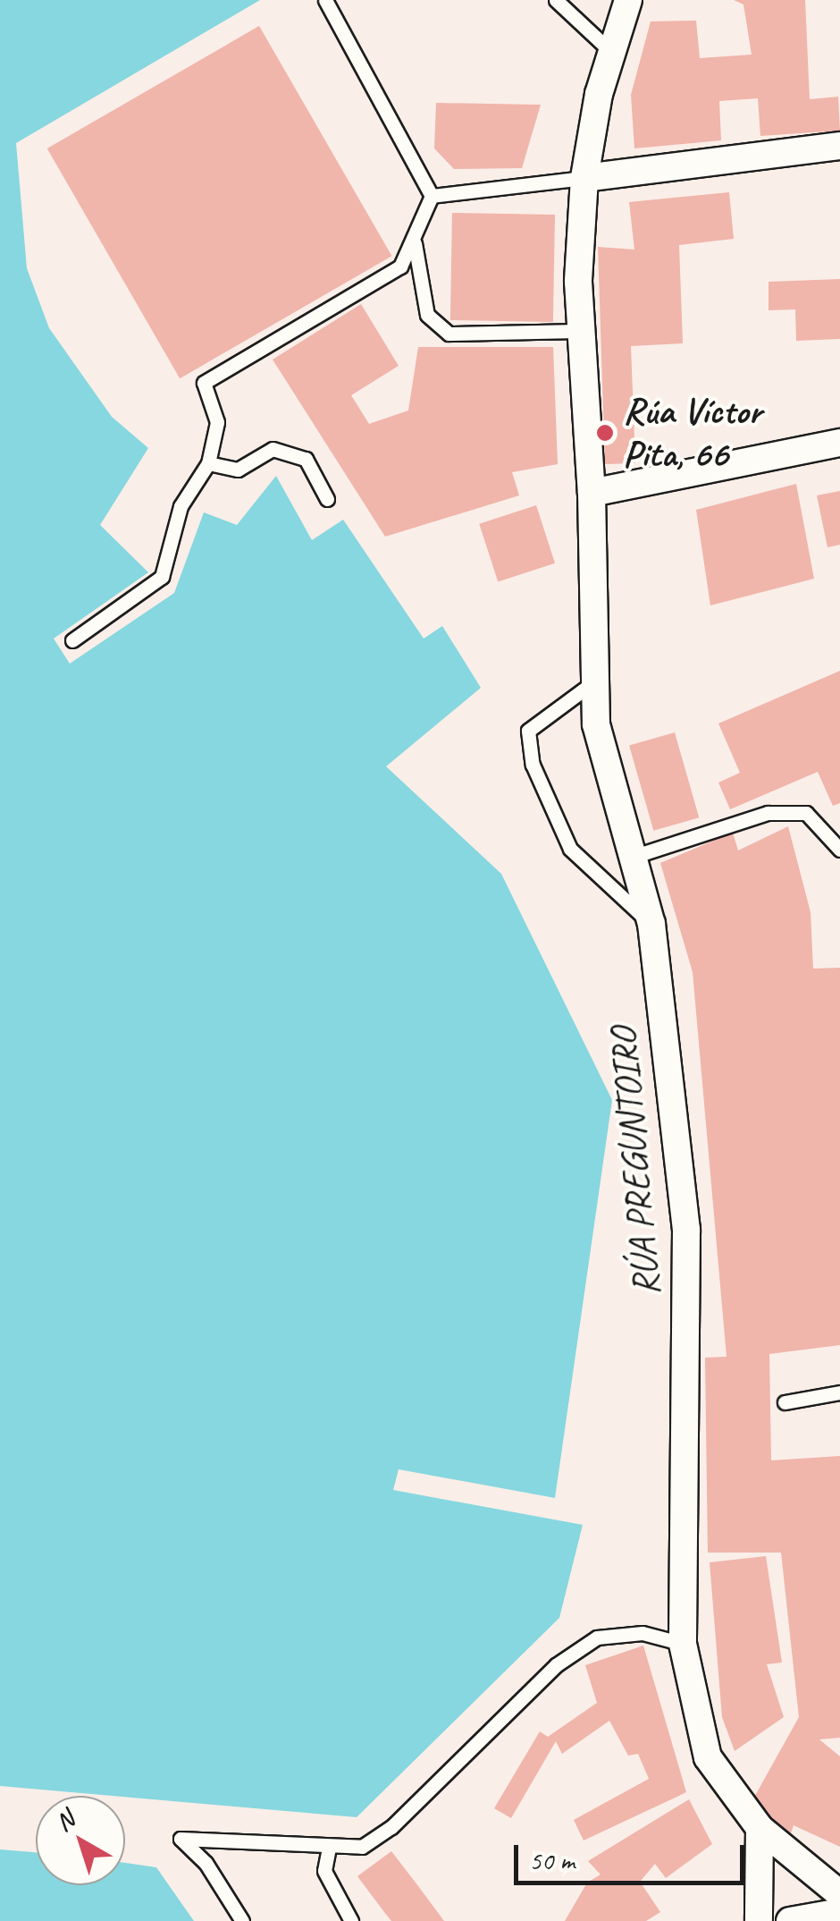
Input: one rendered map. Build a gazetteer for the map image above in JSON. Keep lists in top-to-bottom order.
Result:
{
  "streets": {
    "street": ["RÚA PREGUNTOIRO"]
  },
  "places": ["Rúa Víctor Pita, 66"],
  "scale_bar": "50 m",
  "north": "top left"
}
